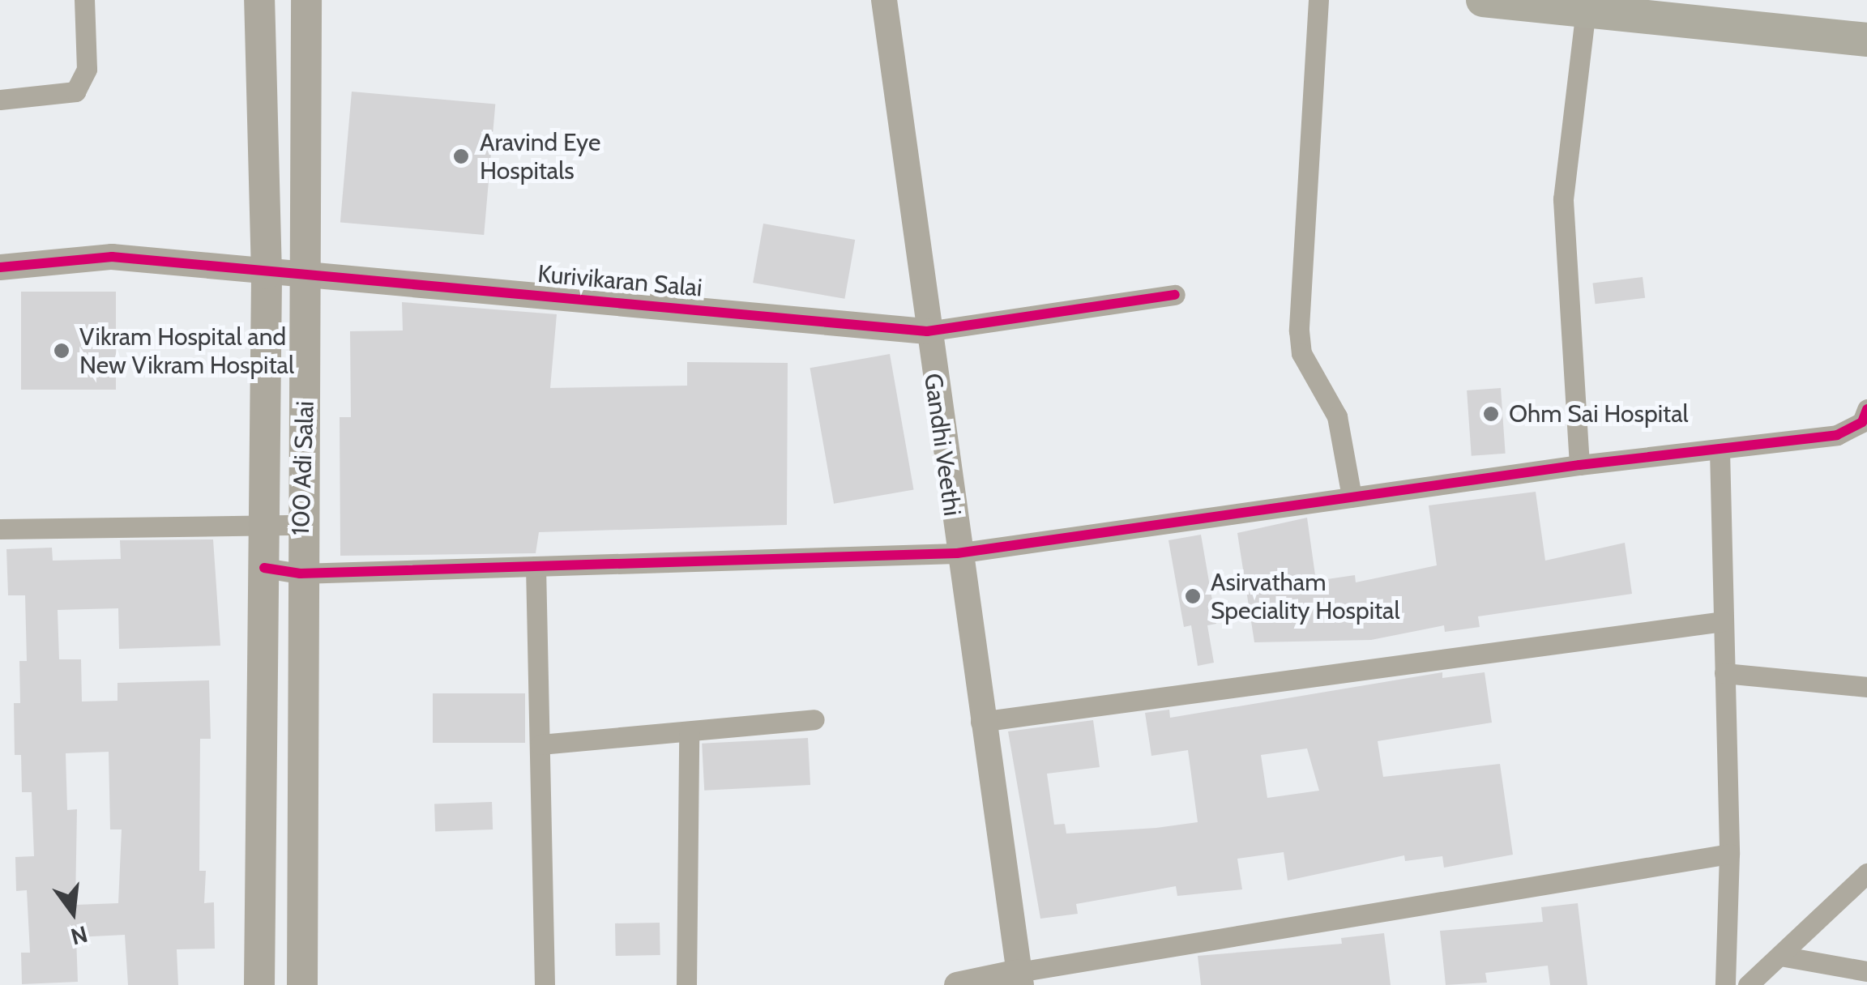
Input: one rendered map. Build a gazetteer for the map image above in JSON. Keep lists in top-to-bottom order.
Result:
{
  "streets": {
    "main road": ["100 Adi Salai"],
    "street": ["Kurivikaran Salai", "Gandhi Veethi"]
  },
  "crossings": [
    ["Kurivikaran Salai", "Gandhi Veethi"],
    ["Kurivikaran Salai", "100 Adi Salai"]
  ],
  "places": [
    "Aravind Eye Hospitals",
    "Vikram Hospital and New Vikram Hospital",
    "Ohm Sai Hospital",
    "Asirvatham Speciality Hospital"
  ],
  "north": "bottom"
}
